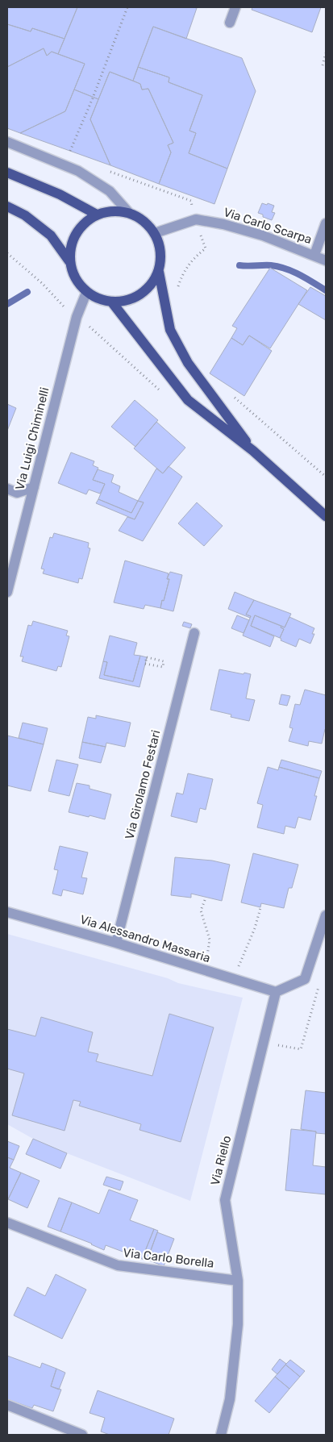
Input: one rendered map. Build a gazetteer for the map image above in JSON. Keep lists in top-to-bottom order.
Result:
{
  "streets": {
    "street": [
      "Via Carlo Scarpa",
      "Via Luigi Chiminelli",
      "Via Girolamo Festari",
      "Via Alessandro Massaria",
      "Via Riello",
      "Via Carlo Borella"
    ]
  },
  "crossings": [
    ["Via Carlo Scarpa", "Via Luigi Chiminelli"],
    ["Via Girolamo Festari", "Via Alessandro Massaria"],
    ["Via Alessandro Massaria", "Via Riello"],
    ["Via Riello", "Via Carlo Borella"]
  ]
}
